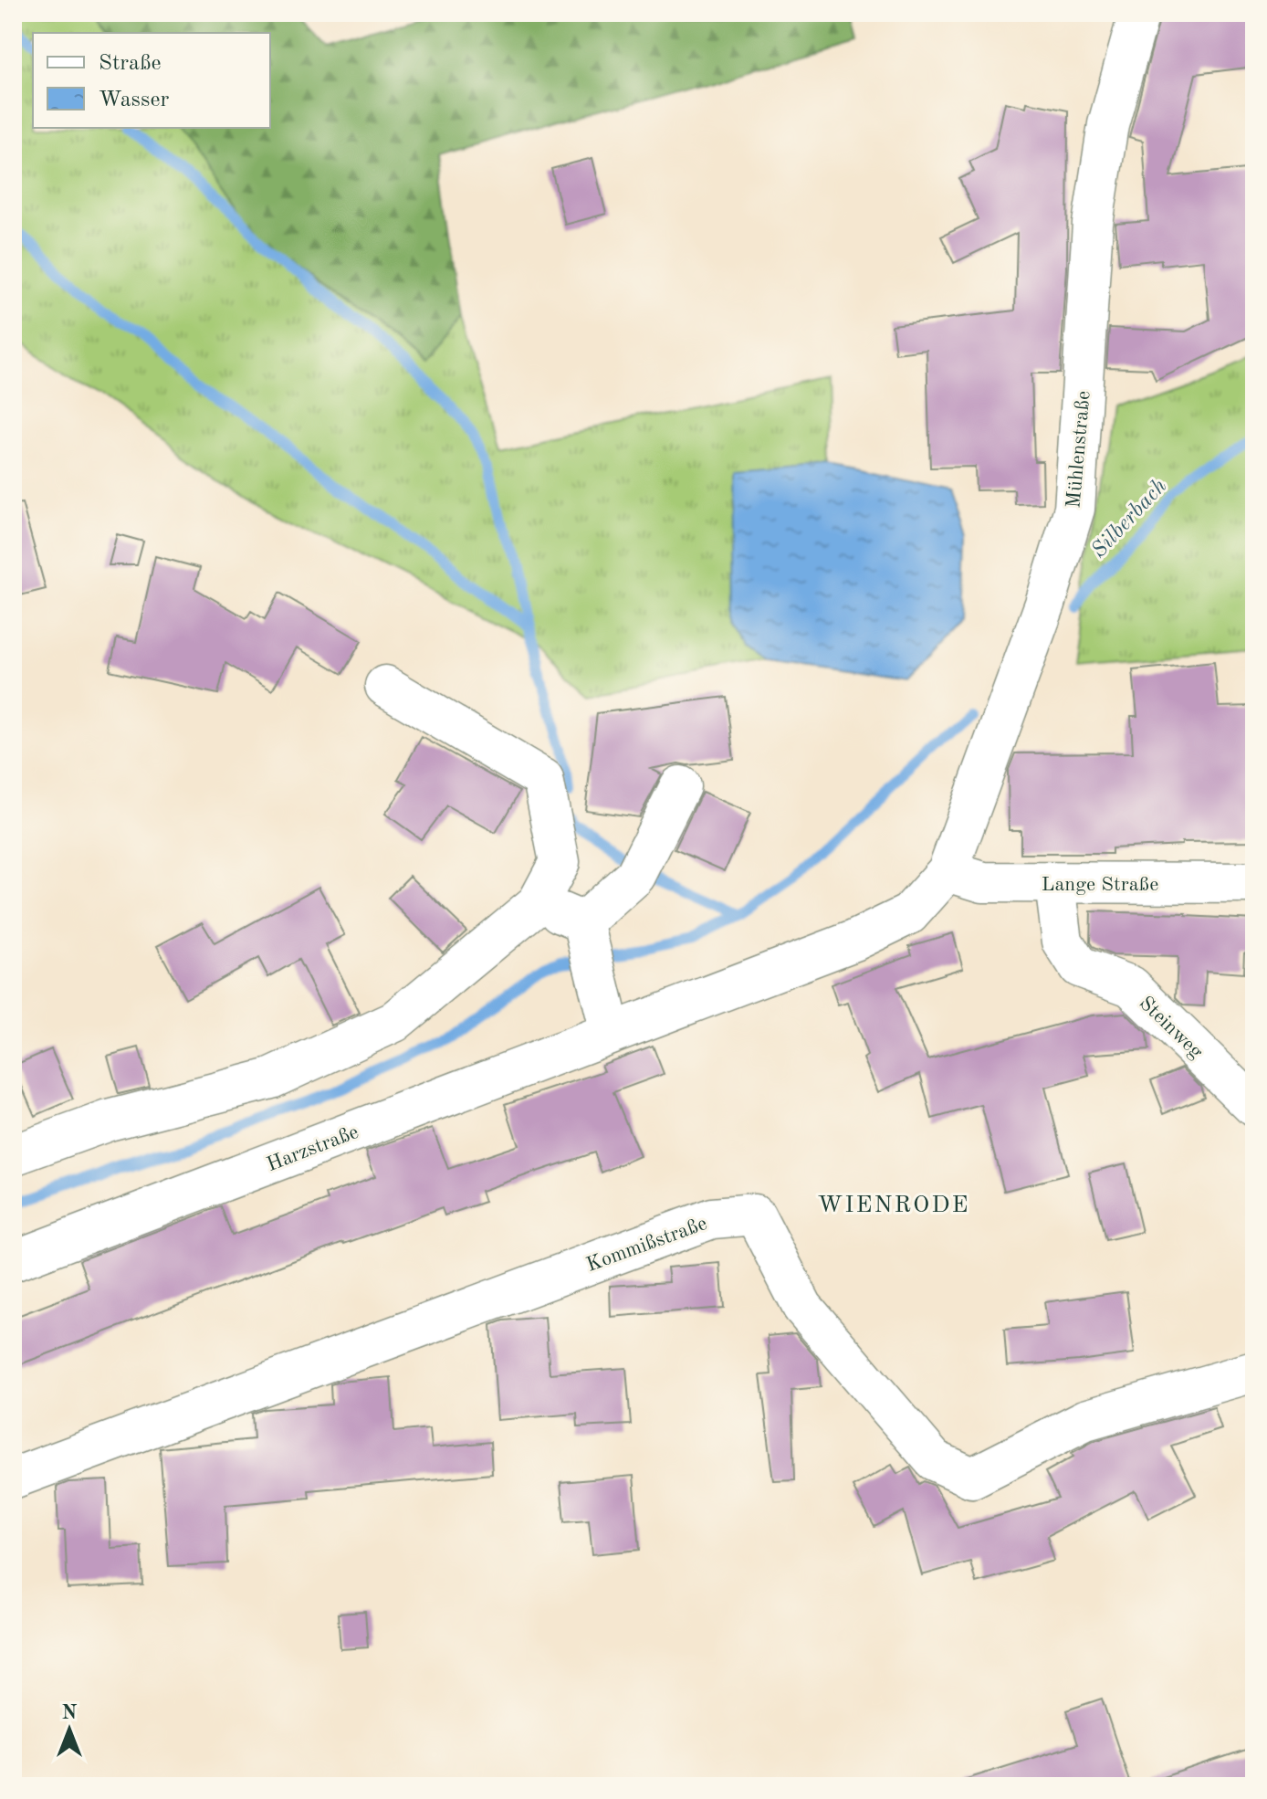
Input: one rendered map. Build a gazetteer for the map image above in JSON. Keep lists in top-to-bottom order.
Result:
{
  "streets": {
    "street": [
      "Mühlenstraße",
      "Lange Straße",
      "Steinweg",
      "Harzstraße",
      "Kommißstraße"
    ]
  },
  "crossings": [
    ["Mühlenstraße", "Lange Straße"],
    ["Mühlenstraße", "Harzstraße"],
    ["Lange Straße", "Steinweg"],
    ["Lange Straße", "Harzstraße"]
  ],
  "districts": ["WIENRODE"],
  "water": ["Silberbach"],
  "legend": ["Straße", "Wasser"],
  "north": "top"
}
